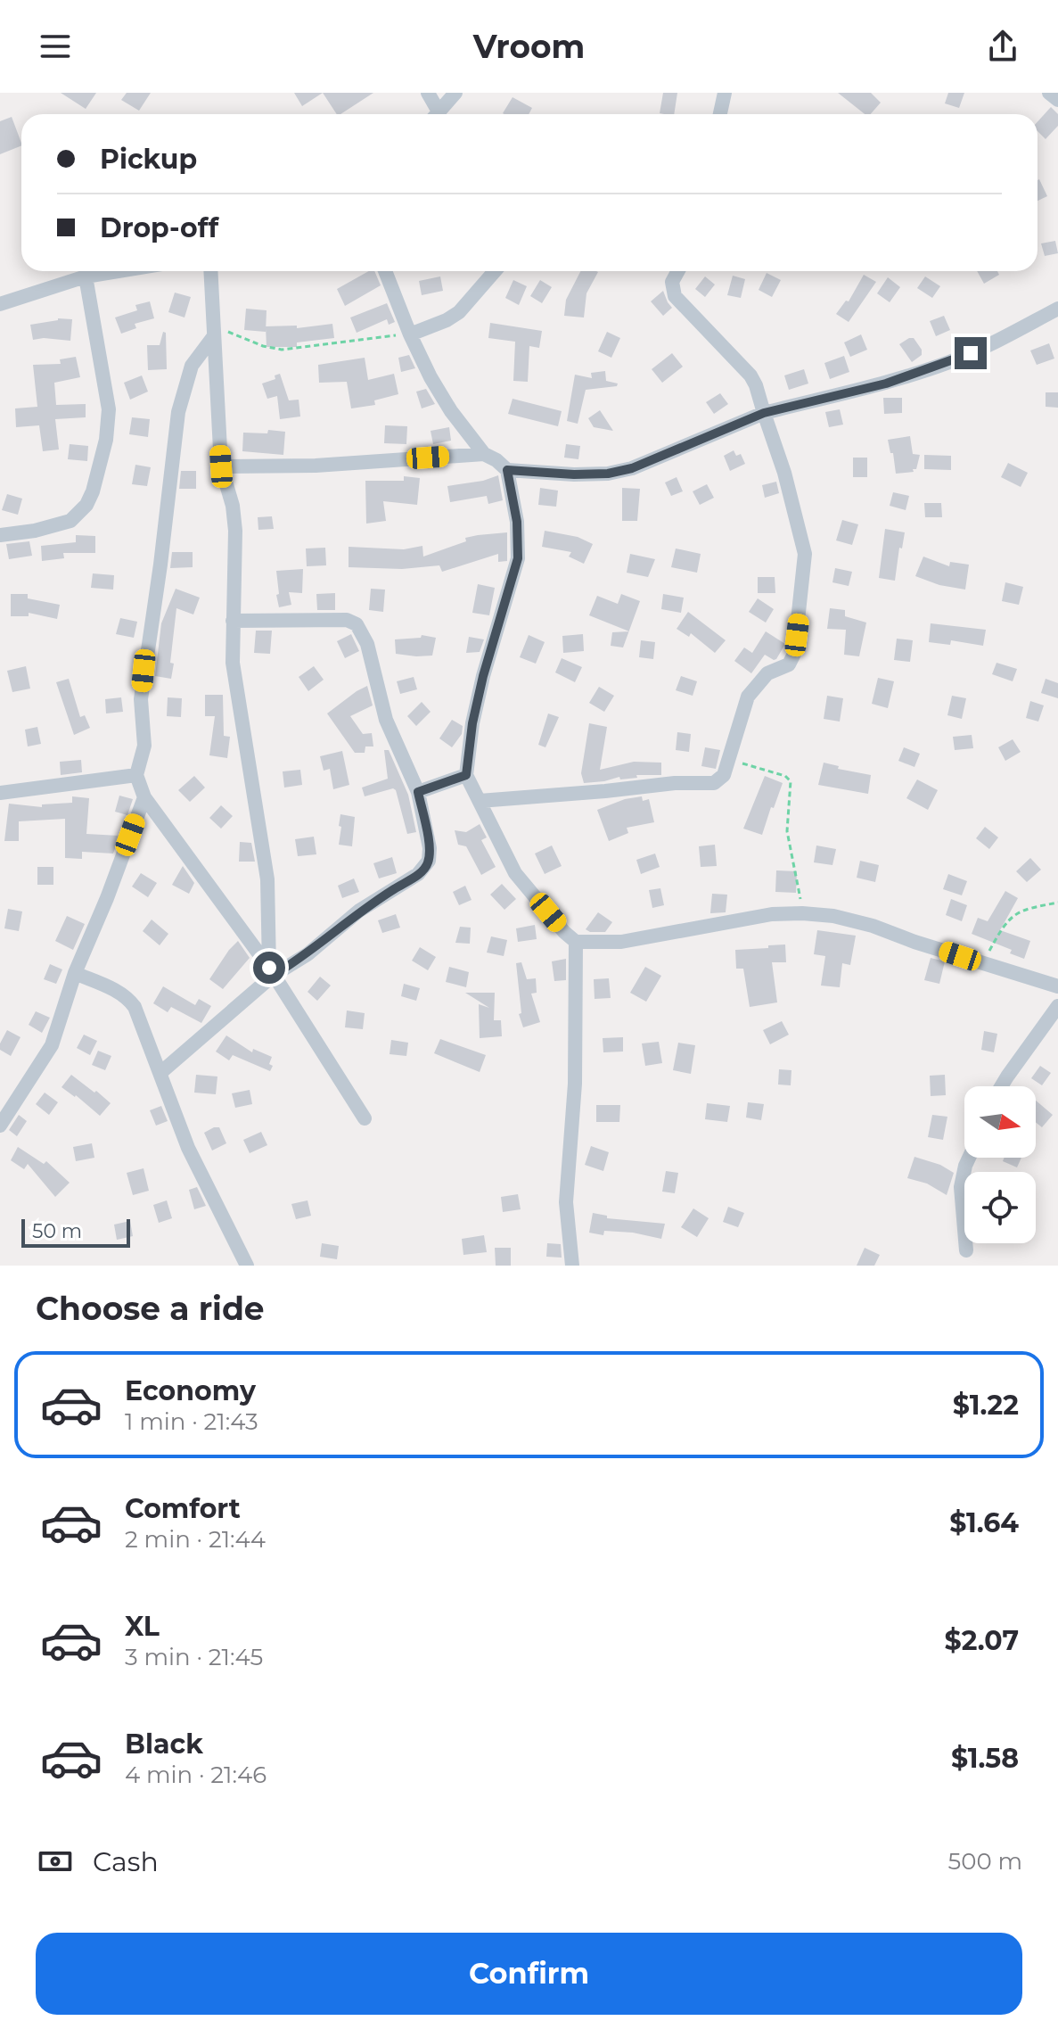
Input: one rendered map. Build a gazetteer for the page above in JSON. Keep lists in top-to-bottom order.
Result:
{
  "scale_bar": "50 m",
  "north": "right",
  "page": {
    "header": "Vroom",
    "banner": ["Pickup", "Drop-off"],
    "scale": "50 m",
    "heading": "Choose a ride",
    "list": [
      {
        "name": "Economy",
        "note": "1 min · 21:43",
        "value": "$1.22"
      },
      {
        "name": "Comfort",
        "note": "2 min · 21:44",
        "value": "$1.64"
      },
      {
        "name": "XL",
        "note": "3 min · 21:45",
        "value": "$2.07"
      },
      {
        "name": "Black",
        "note": "4 min · 21:46",
        "value": "$1.58"
      }
    ],
    "pay": ["Cash", "500 m"],
    "buttons": "Confirm"
  }
}
